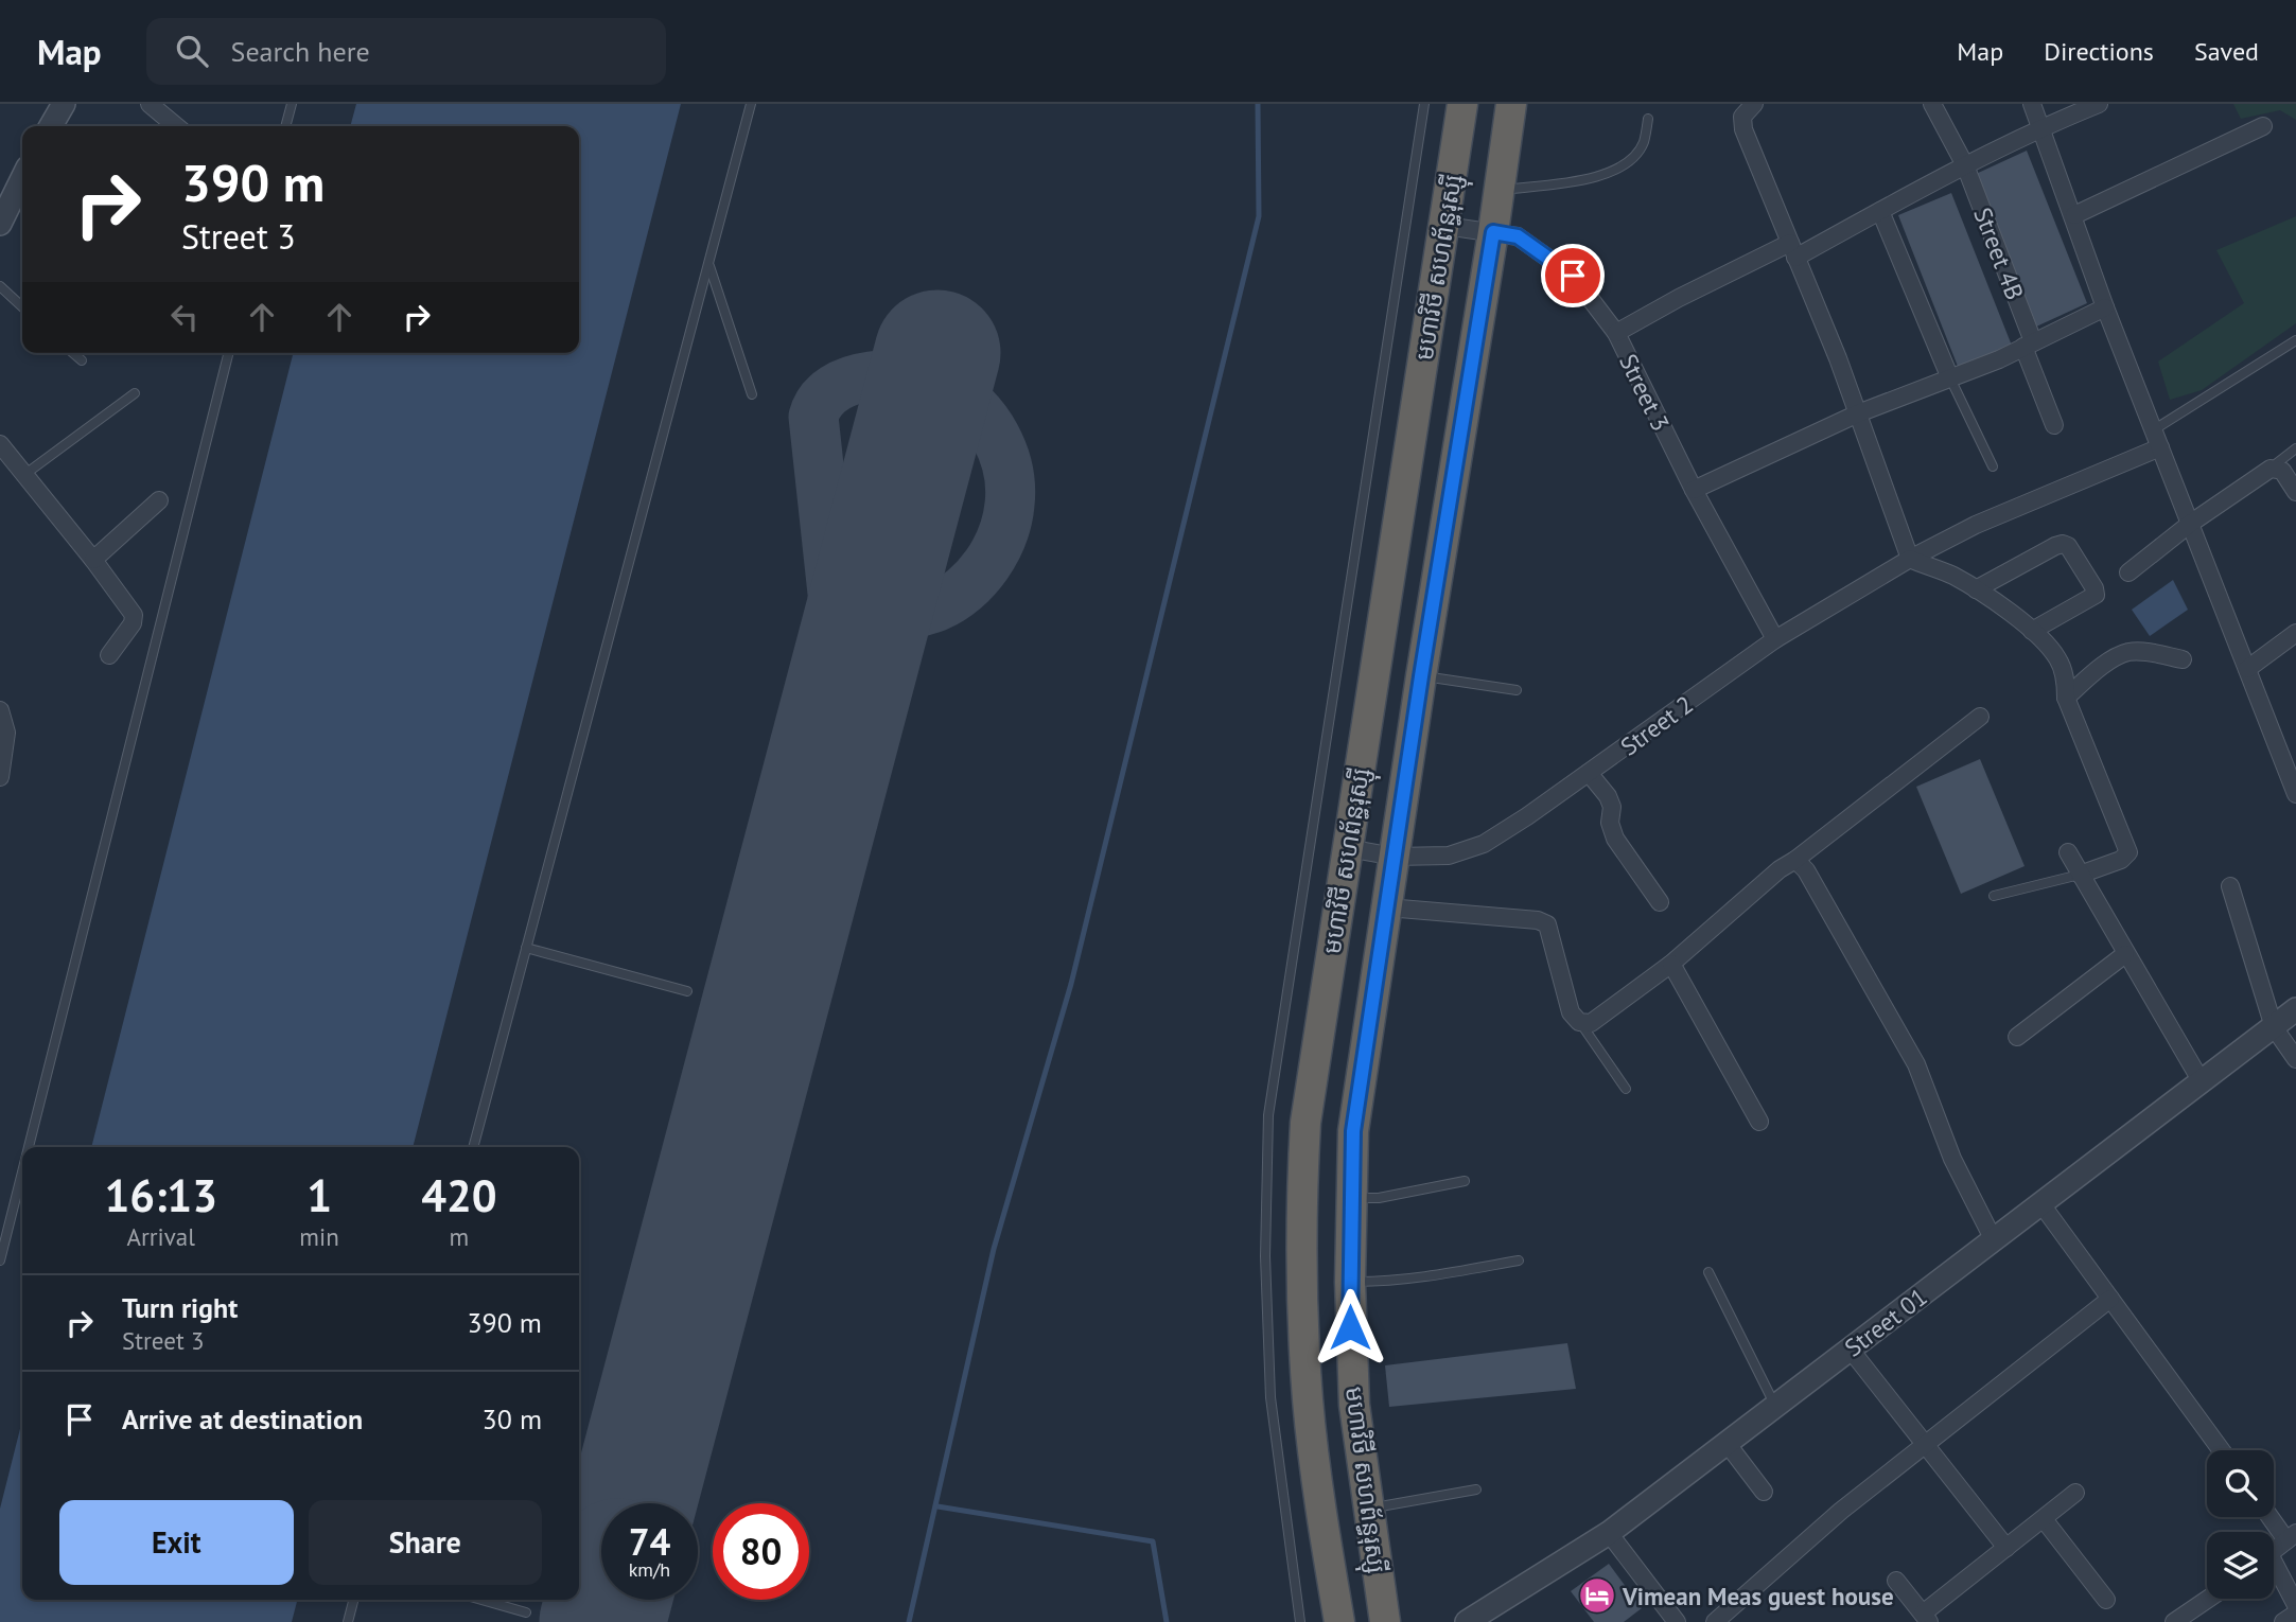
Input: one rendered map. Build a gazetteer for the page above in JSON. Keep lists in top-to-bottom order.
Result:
{
  "streets": {
    "highway": ["មហាវិថី សហព័ន្ធរុស្ស៊ី"],
    "street": [
      "Street 4B",
      "Street 3",
      "Street 2",
      "Street 01"
    ]
  },
  "crossings": [
    ["មហាវិថី សហព័ន្ធរុស្ស៊ី", "Street 3"],
    ["មហាវិថី សហព័ន្ធរុស្ស៊ី", "Street 2"],
    ["Street 3", "Street 2"]
  ],
  "places": {
    "hotel": ["Vimean Meas guest house"]
  },
  "page": {
    "header": "Map",
    "search": "Search here",
    "nav": ["Map", "Directions", "Saved"],
    "turn": ["390 m", "Street 3"],
    "eta": [
      "16:13",
      "Arrival",
      "1",
      "min",
      "420",
      "m"
    ],
    "list": [
      {
        "name": "Turn right",
        "note": "Street 3",
        "value": "390 m"
      },
      {
        "name": "Arrive at destination",
        "value": "30 m"
      }
    ],
    "buttons": ["Exit", "Share"],
    "speed": "74 km/h",
    "limit": "80"
  }
}
